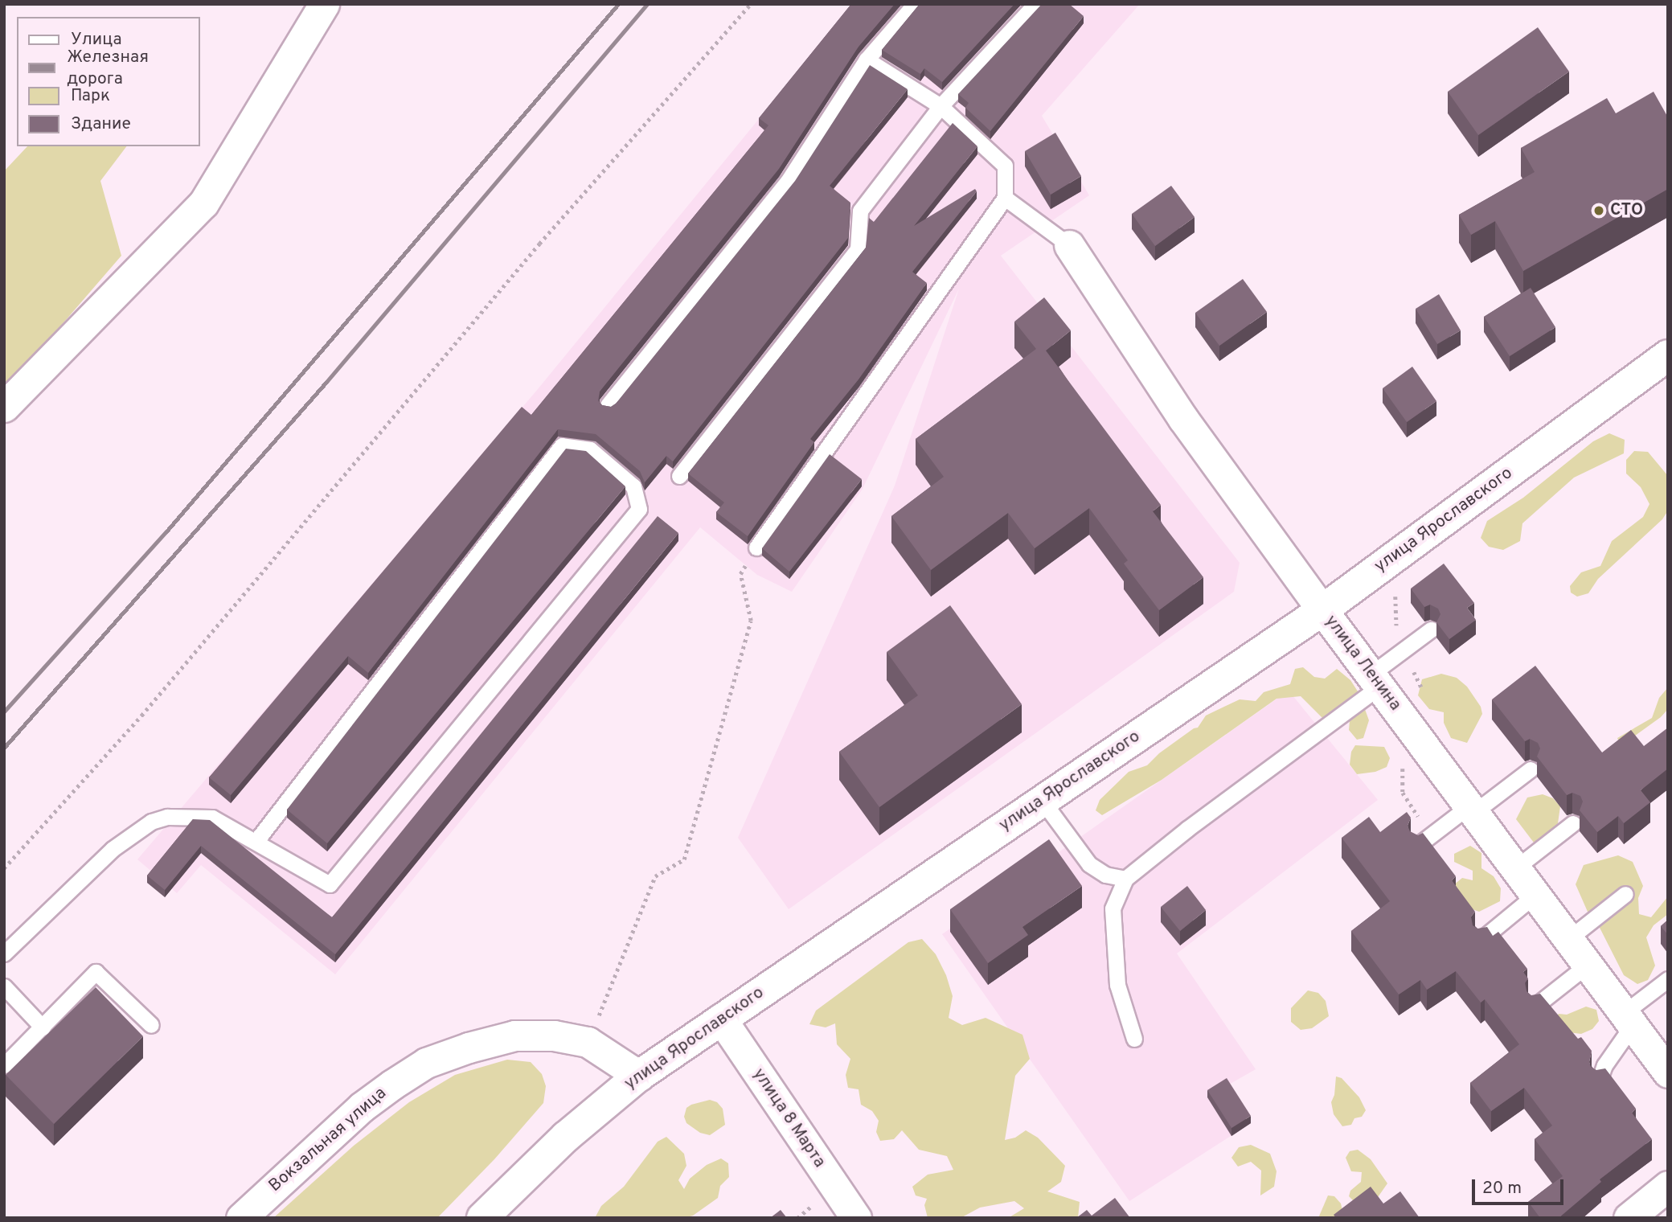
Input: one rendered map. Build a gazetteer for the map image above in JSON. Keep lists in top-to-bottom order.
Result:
{
  "streets": {
    "street": [
      "улица Ярославского",
      "улица Ленина",
      "улица 8 Марта",
      "Вокзальная улица"
    ]
  },
  "crossings": [
    ["улица Ярославского", "улица Ленина"],
    ["улица Ярославского", "улица 8 Марта"],
    ["улица Ярославского", "Вокзальная улица"]
  ],
  "places": ["СТО"],
  "legend": [
    "Улица",
    "Железная дорога",
    "Парк",
    "Здание"
  ],
  "scale_bar": "20 m"
}
